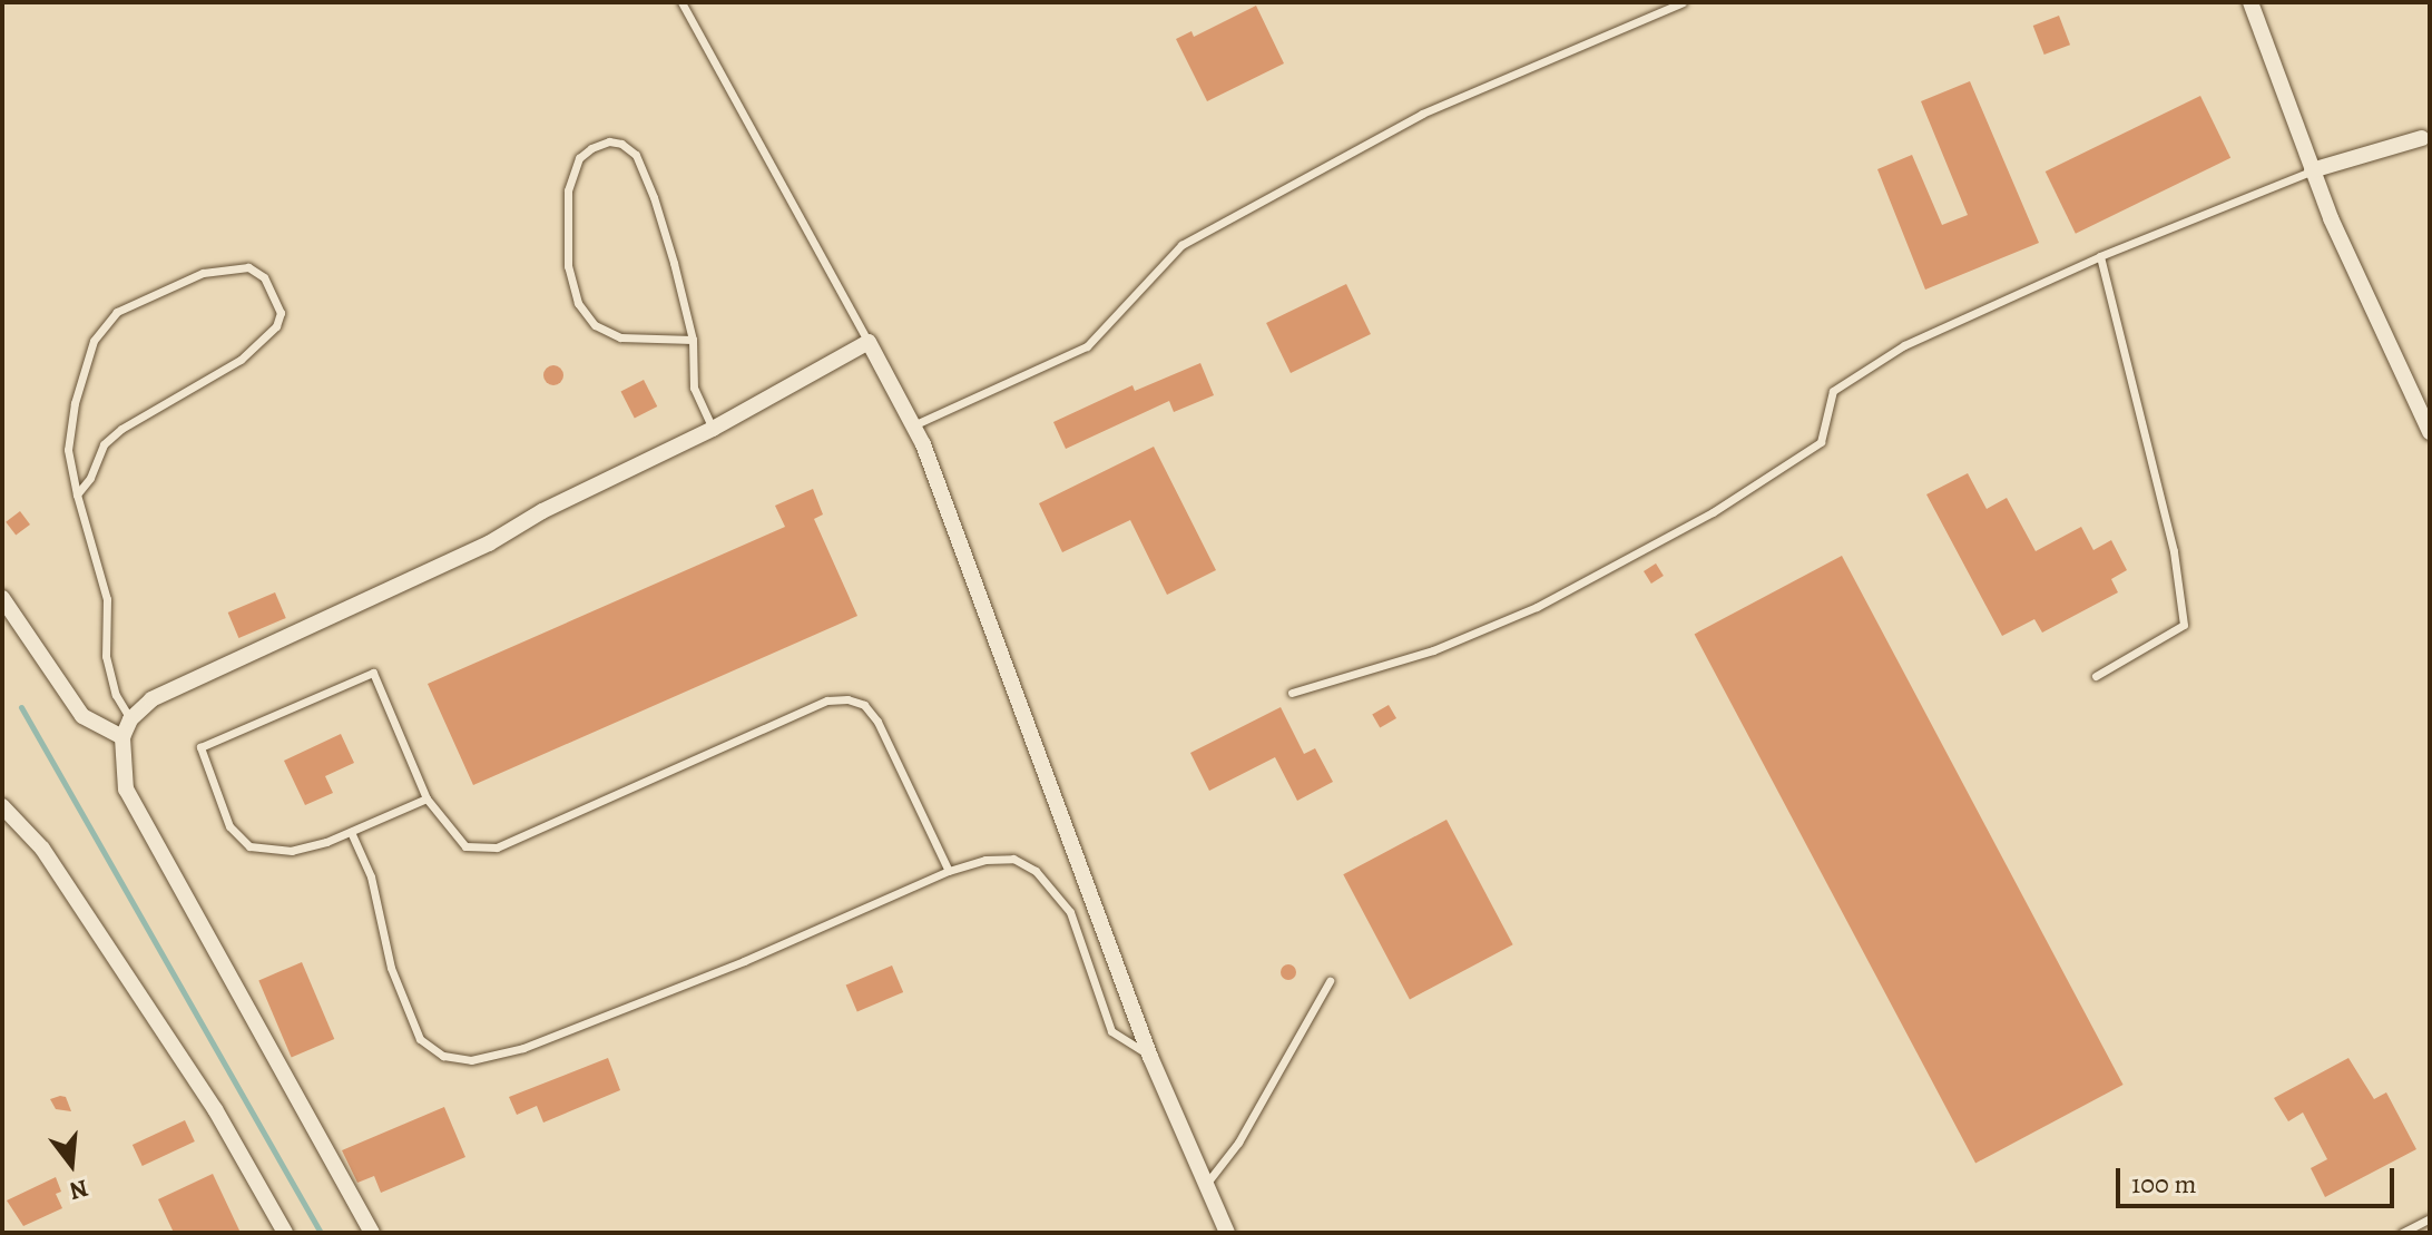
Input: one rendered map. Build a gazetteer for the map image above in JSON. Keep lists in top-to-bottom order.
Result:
{
  "scale_bar": "100 m",
  "north": "bottom"
}
